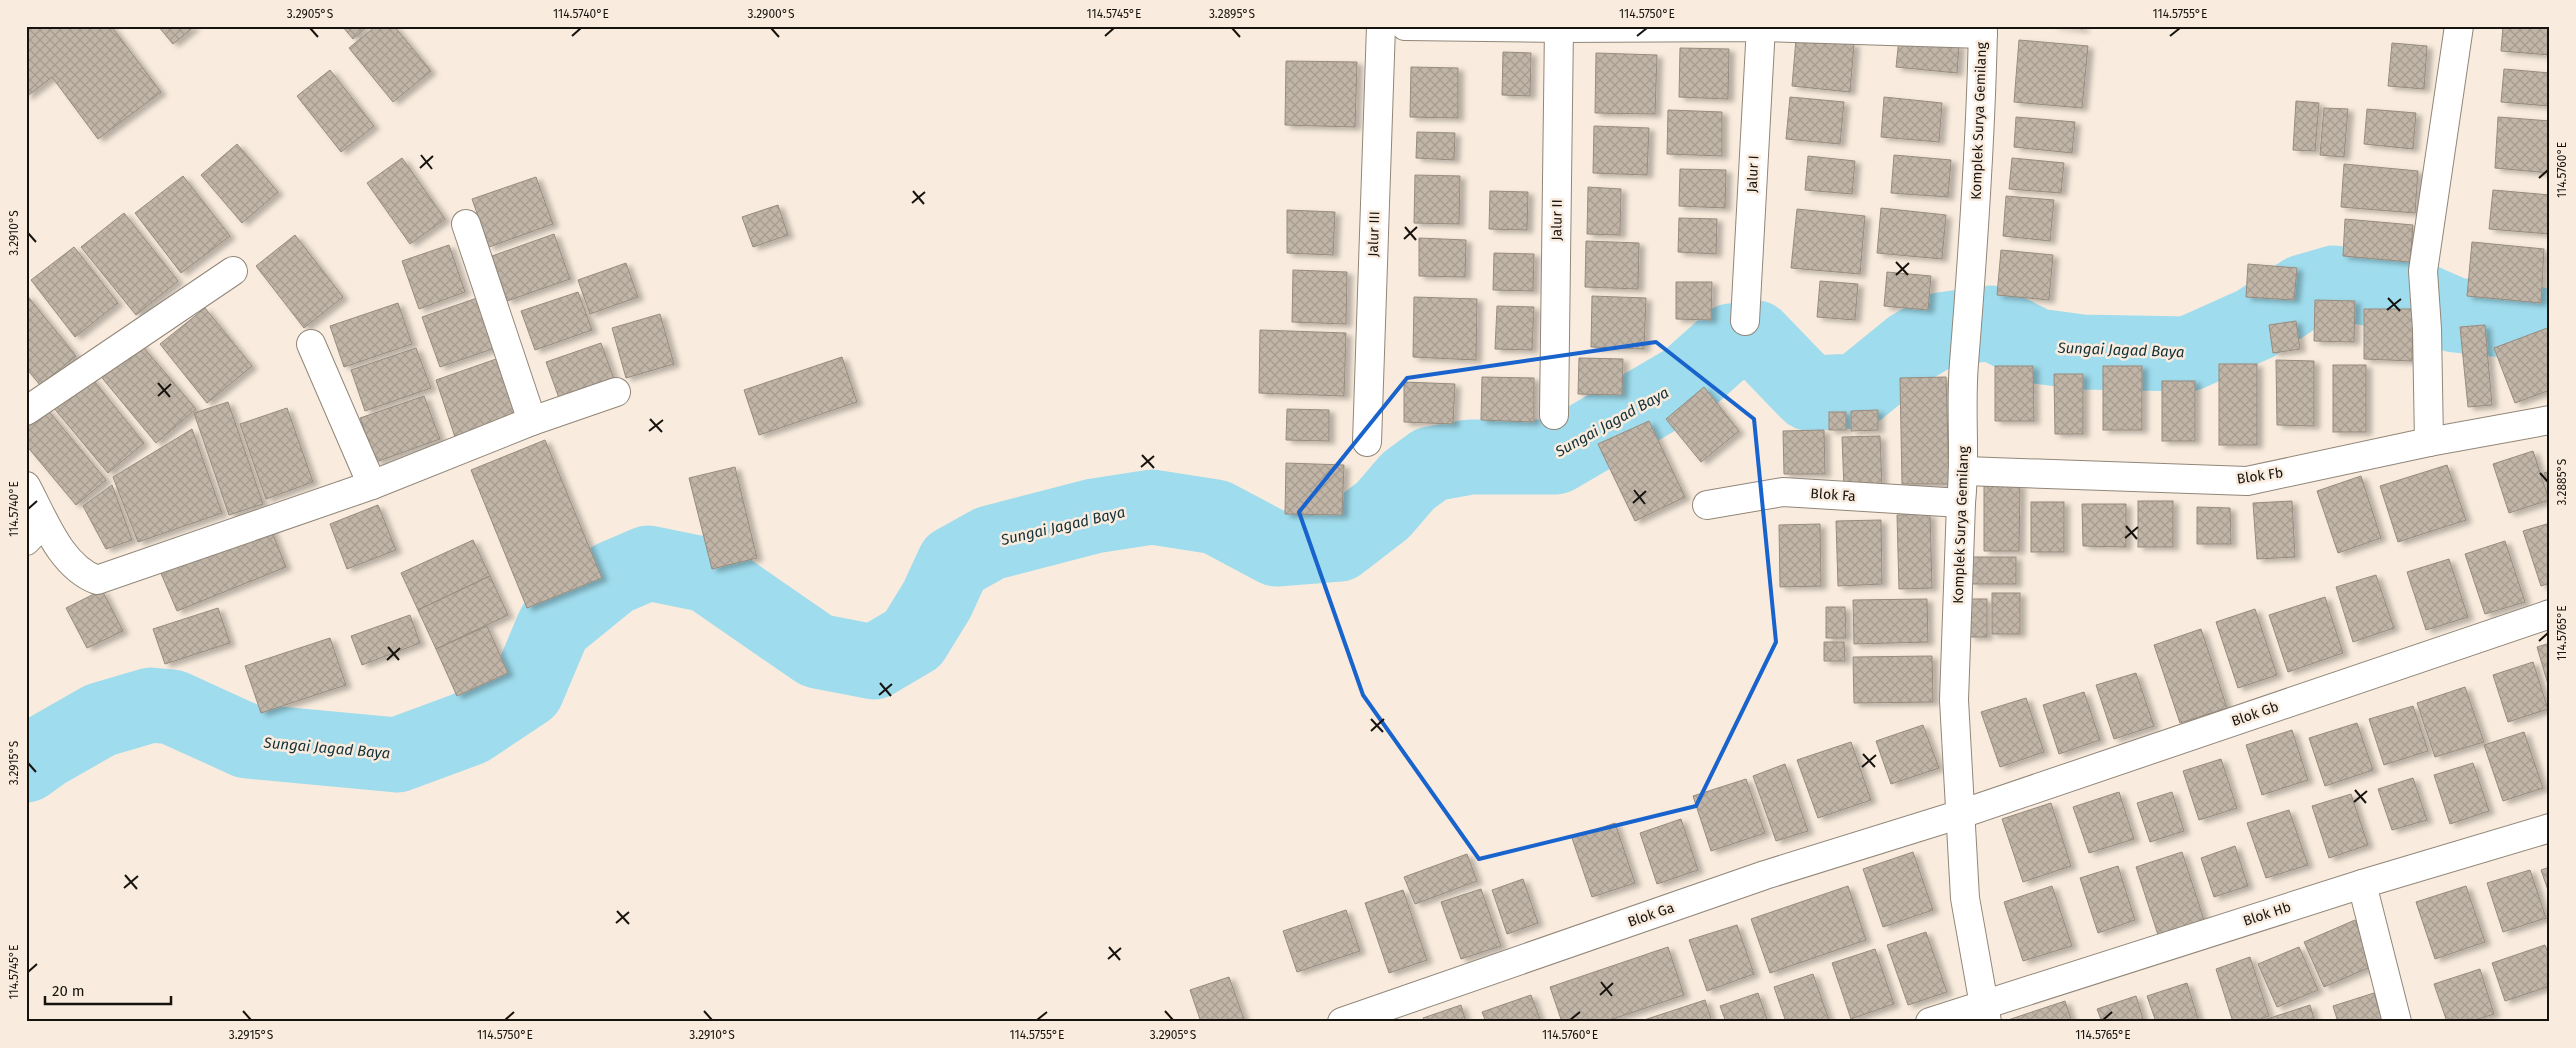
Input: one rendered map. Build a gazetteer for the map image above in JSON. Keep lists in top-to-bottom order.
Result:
{
  "streets": {
    "street": [
      "Komplek Surya Gemilang",
      "Jalur I",
      "Jalur II",
      "Jalur III",
      "Blok Fb",
      "Blok Fa",
      "Blok Gb",
      "Blok Hb",
      "Blok Ga"
    ]
  },
  "crossings": [
    ["Komplek Surya Gemilang", "Blok Fb"],
    ["Komplek Surya Gemilang", "Blok Fa"],
    ["Komplek Surya Gemilang", "Blok Gb"],
    ["Komplek Surya Gemilang", "Blok Hb"],
    ["Komplek Surya Gemilang", "Blok Ga"],
    ["Blok Gb", "Blok Ga"]
  ],
  "water": ["Sungai Jagad Baya"],
  "scale_bar": "20 m",
  "coordinates": [
    "3.2905°S",
    "114.5740°E",
    "3.2900°S",
    "114.5745°E",
    "3.2895°S",
    "114.5750°E",
    "114.5755°E",
    "114.5760°E",
    "3.2910°S",
    "3.2885°S",
    "114.5765°E",
    "3.2915°S"
  ]
}
